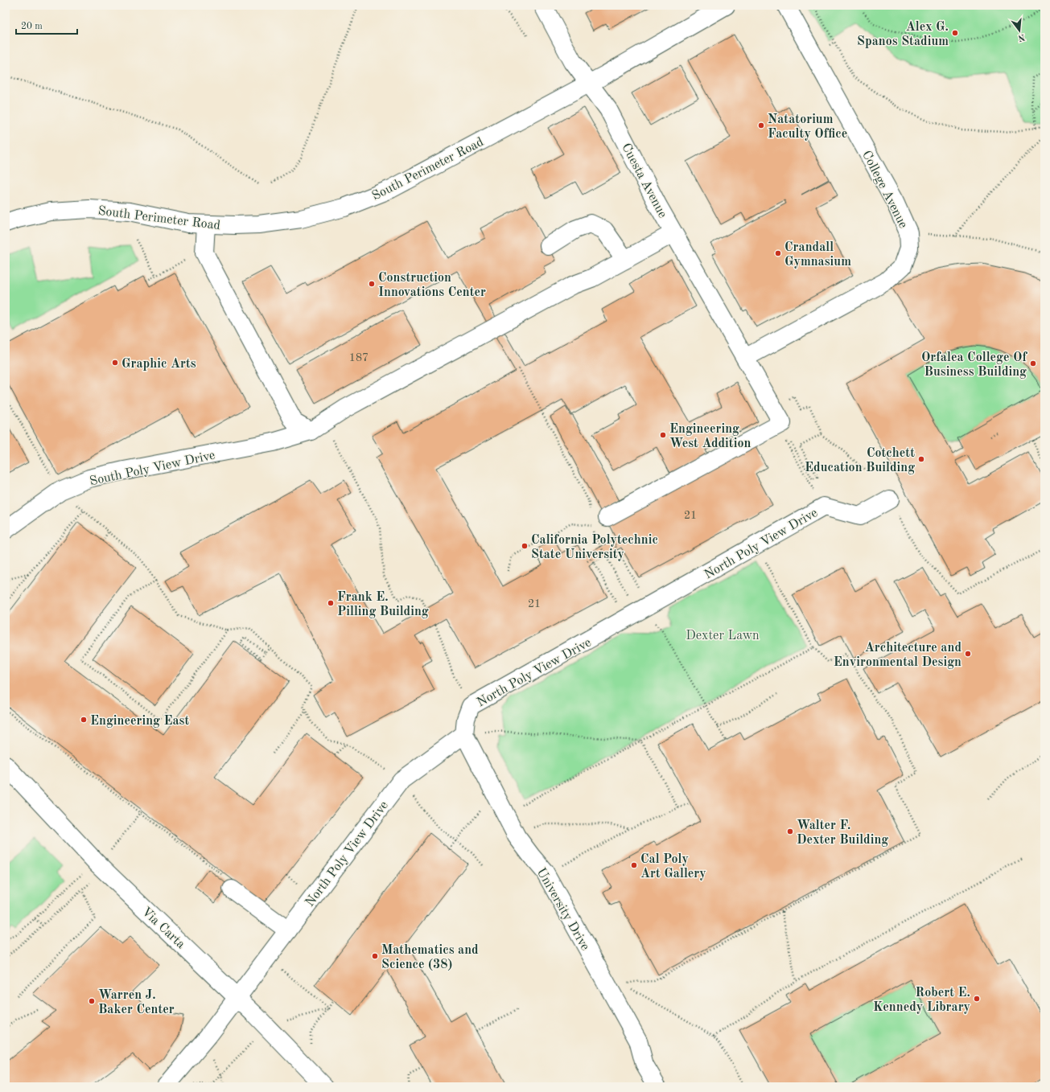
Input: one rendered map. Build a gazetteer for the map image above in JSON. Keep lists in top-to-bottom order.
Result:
{
  "streets": {
    "street": [
      "South Perimeter Road",
      "Cuesta Avenue",
      "College Avenue",
      "South Poly View Drive",
      "North Poly View Drive",
      "University Drive",
      "Via Carta"
    ]
  },
  "crossings": [
    ["South Perimeter Road", "Cuesta Avenue"],
    ["Cuesta Avenue", "College Avenue"],
    ["Cuesta Avenue", "South Poly View Drive"],
    ["North Poly View Drive", "University Drive"],
    ["North Poly View Drive", "Via Carta"]
  ],
  "parks": ["Dexter Lawn"],
  "places": [
    "Alex G. Spanos Stadium",
    "Natatorium Faculty Office",
    "Crandall Gymnasium",
    "Construction Innovations Center",
    "Graphic Arts",
    "Orfalea College Of Business Building",
    "Engineering West Addition",
    "Cotchett Education Building",
    "California Polytechnic State University",
    "Frank E. Pilling Building",
    "Architecture and Environmental Design",
    "Engineering East",
    "Walter F. Dexter Building",
    "Cal Poly Art Gallery",
    "Mathematics and Science (38)",
    "Robert E. Kennedy Library",
    "Warren J. Baker Center"
  ],
  "house_numbers": ["187", "21", "21"],
  "scale_bar": "20 m",
  "north": "bottom"
}
